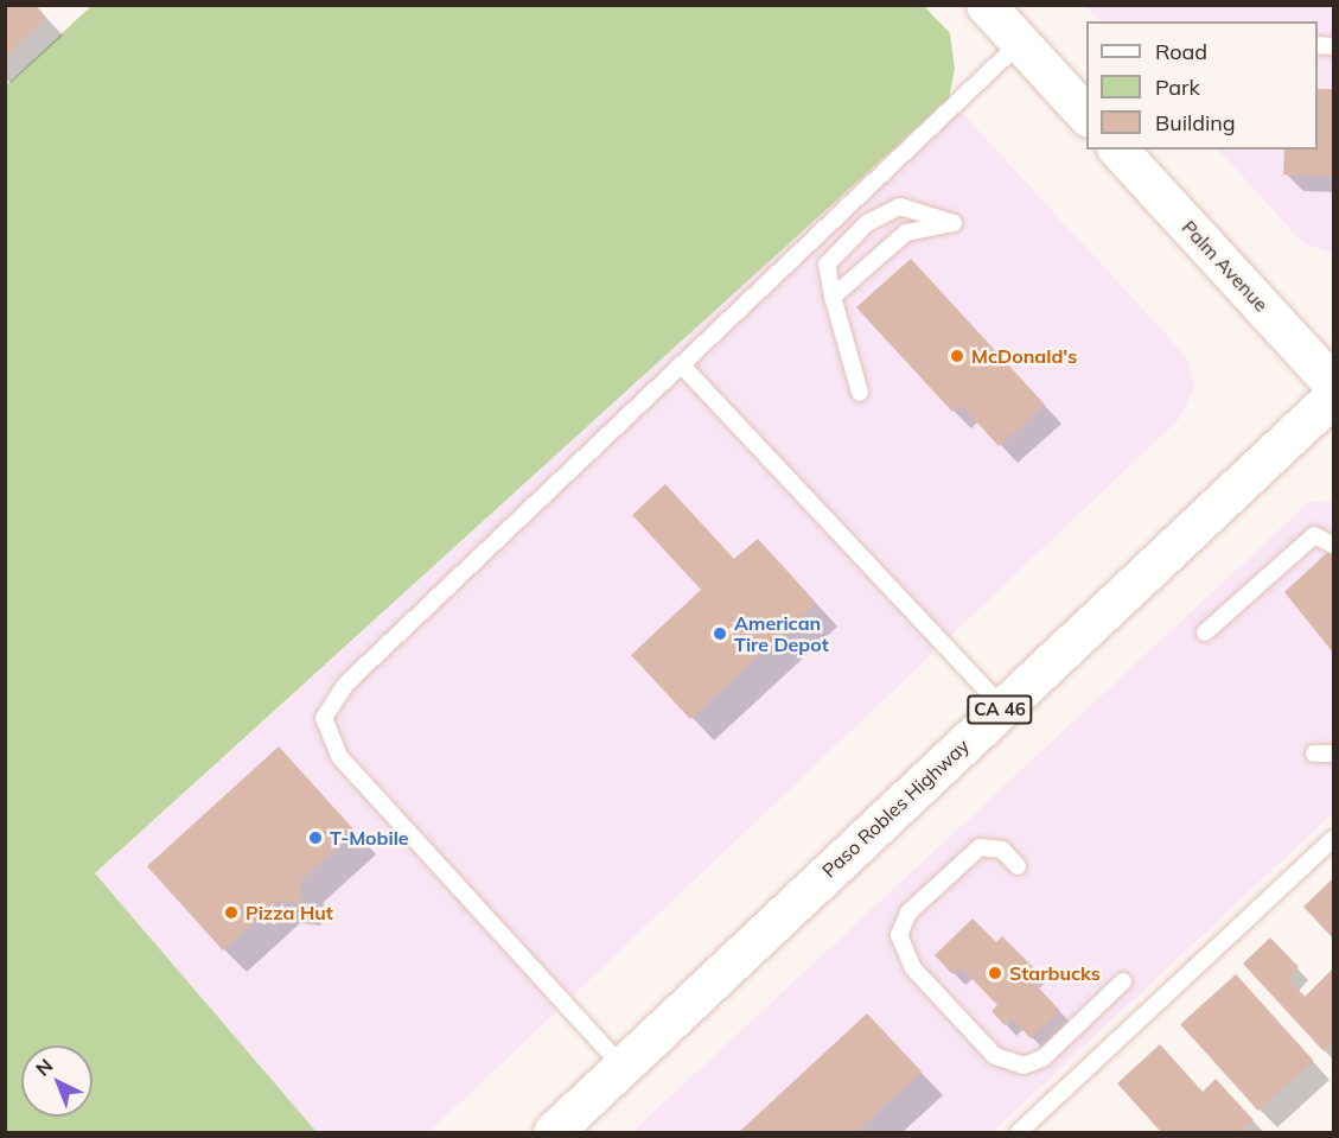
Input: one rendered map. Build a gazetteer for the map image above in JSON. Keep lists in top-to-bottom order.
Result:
{
  "streets": {
    "main road": ["Palm Avenue", "CA 46", "Paso Robles Highway"]
  },
  "places": [
    "McDonald's",
    "American Tire Depot",
    "T-Mobile",
    "Pizza Hut",
    "Starbucks"
  ],
  "legend": ["Road", "Park", "Building"],
  "north": "top left"
}
